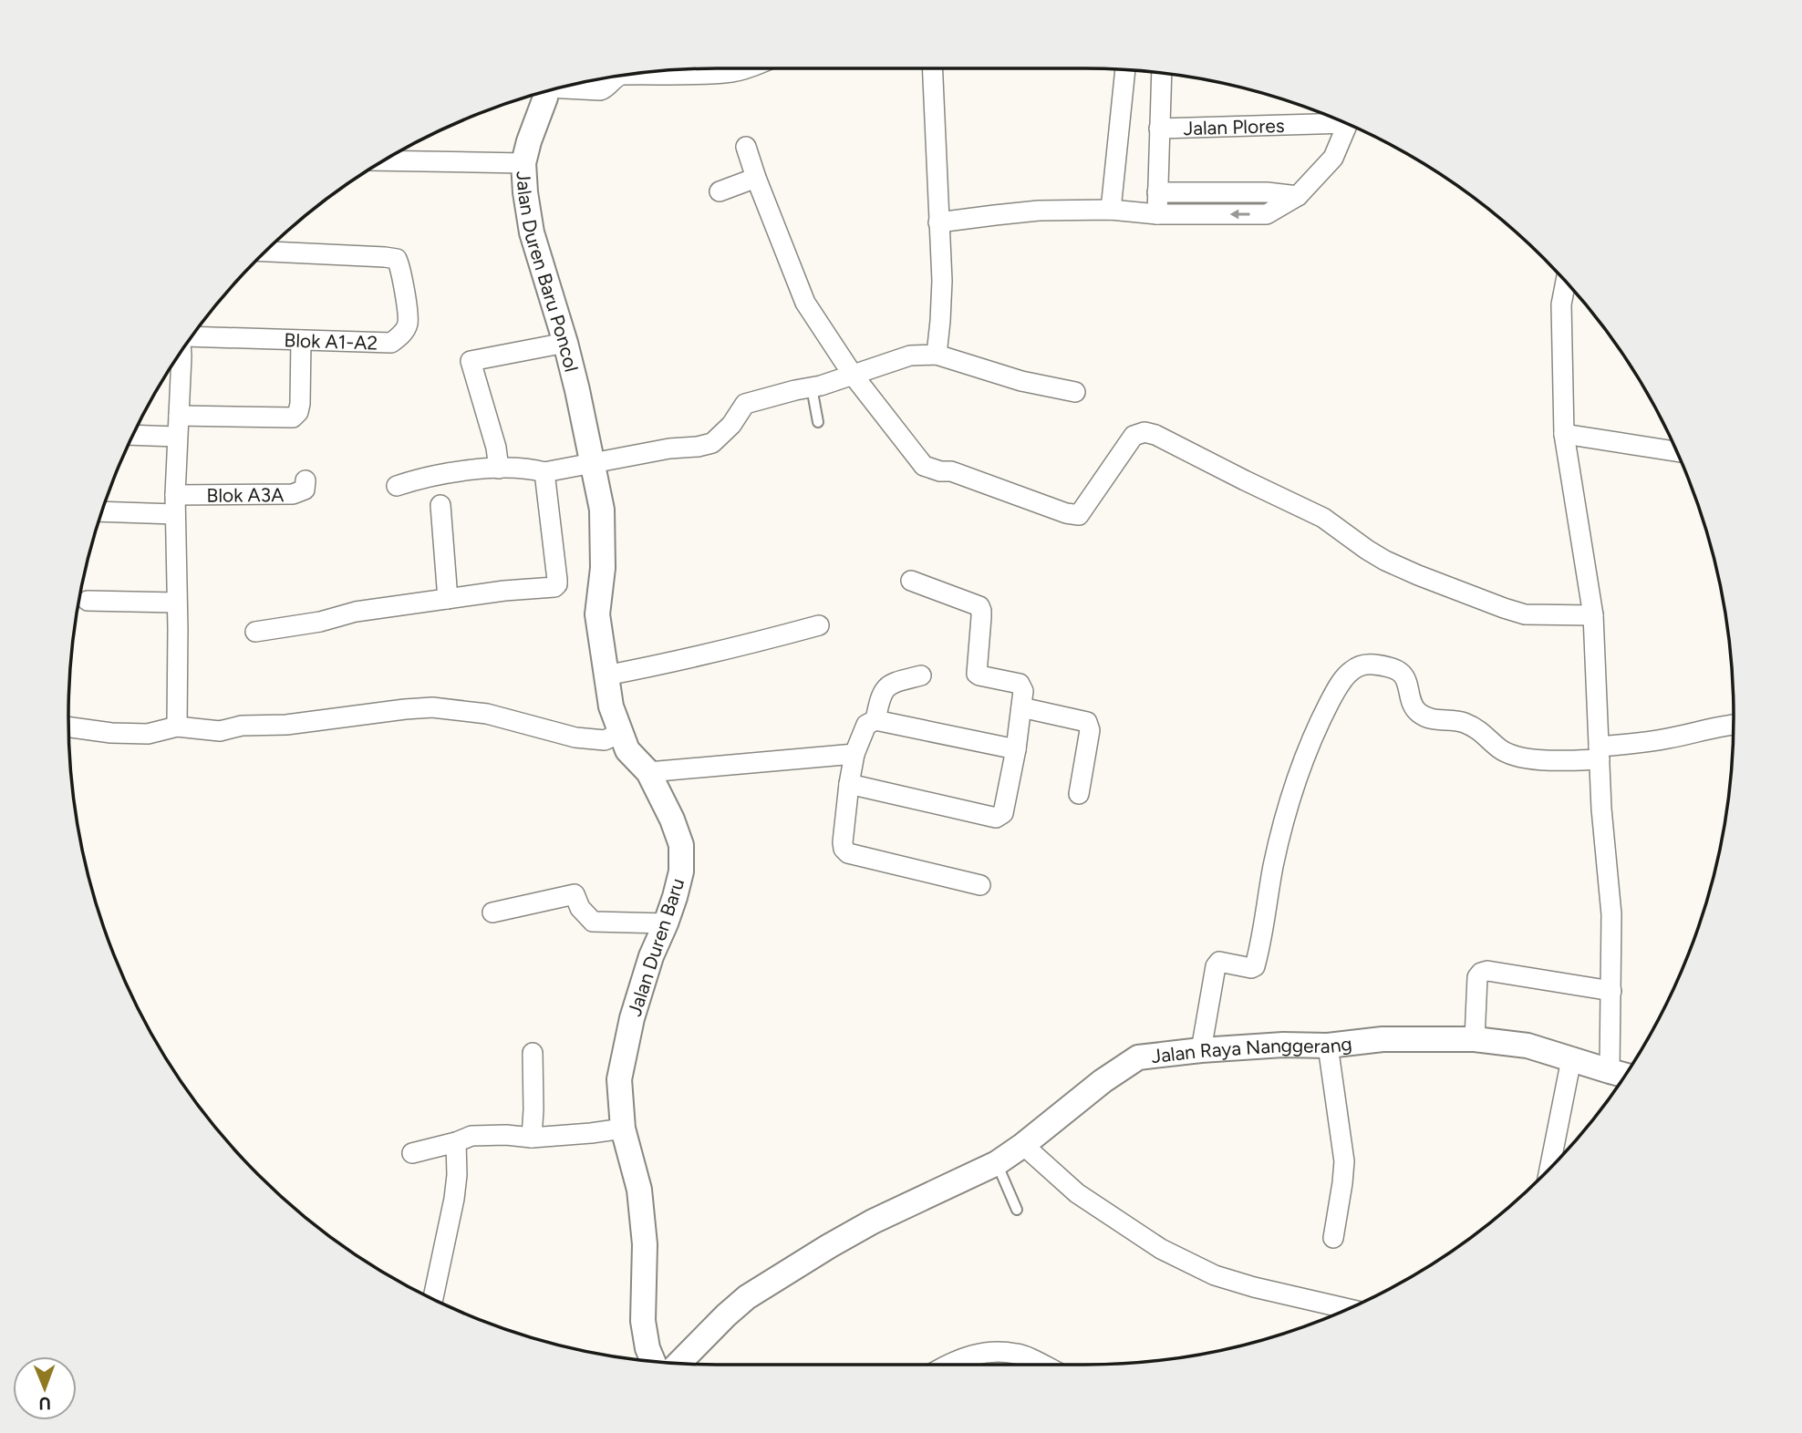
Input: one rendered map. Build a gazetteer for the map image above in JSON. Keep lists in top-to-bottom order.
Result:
{
  "streets": {
    "street": [
      "Jalan Plores",
      "Jalan Duren Baru Poncol",
      "Blok A1-A2",
      "Blok A3A",
      "Jalan Duren Baru",
      "Jalan Raya Nanggerang"
    ]
  },
  "crossings": [
    ["Jalan Duren Baru Poncol", "Jalan Duren Baru"]
  ],
  "north": "bottom"
}
